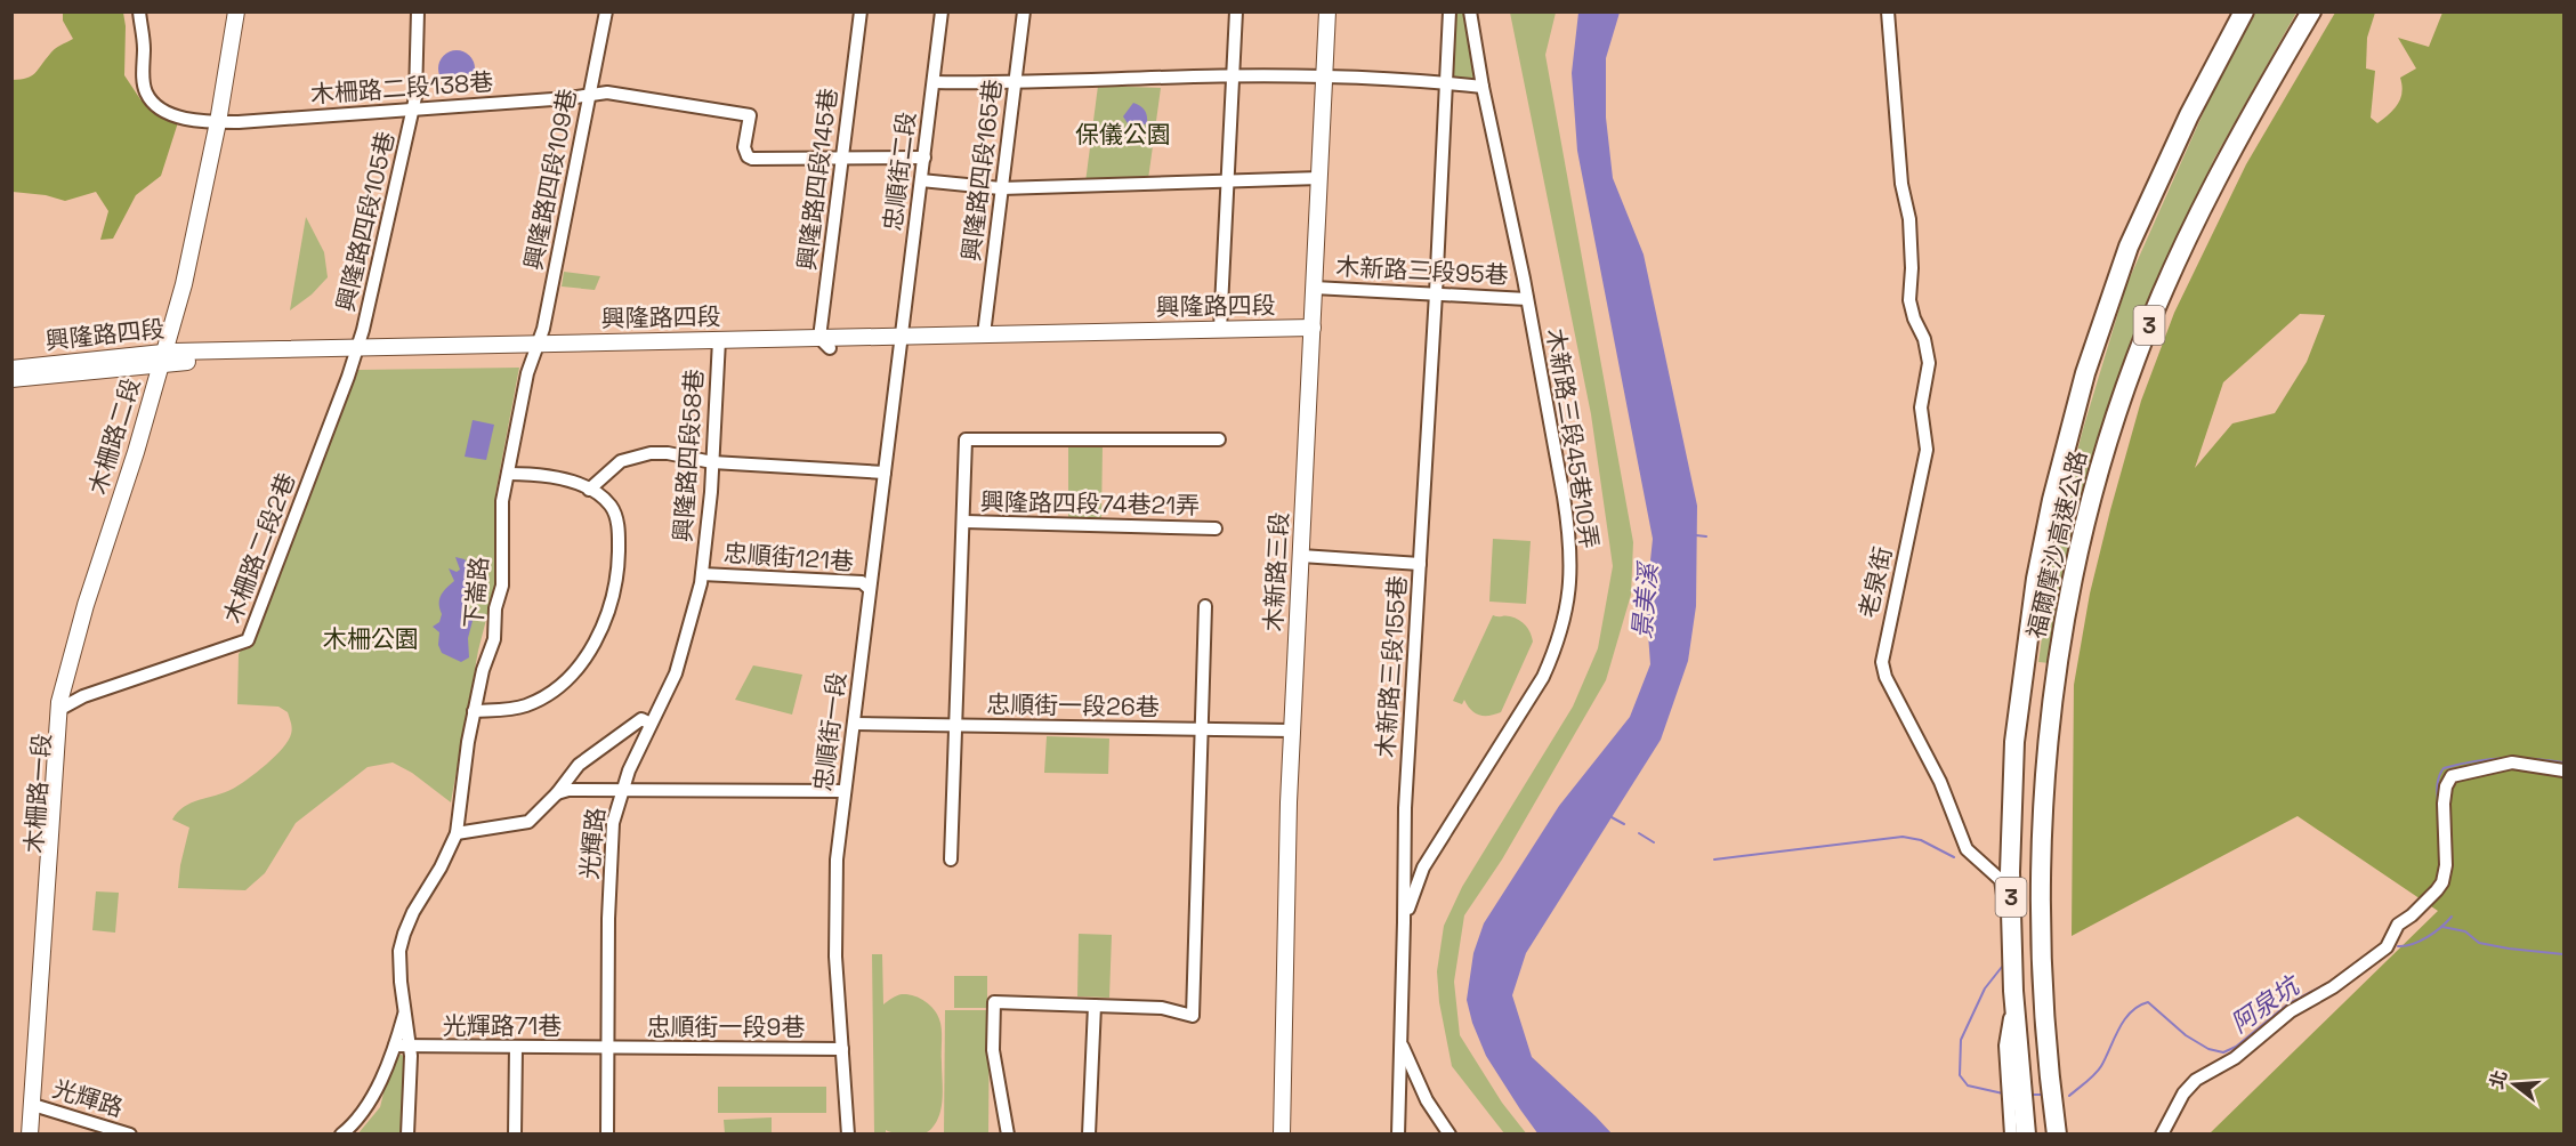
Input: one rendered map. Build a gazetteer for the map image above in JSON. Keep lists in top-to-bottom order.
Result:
{
  "streets": {
    "highway": ["3", "福爾摩沙高速公路"],
    "main road": [
      "興隆路四段",
      "木柵路二段",
      "木新路三段",
      "木柵路一段"
    ],
    "street": [
      "木柵路二段138巷",
      "興隆路四段165巷",
      "忠順街二段",
      "興隆路四段109巷",
      "興隆路四段145巷",
      "興隆路四段105巷",
      "木新路三段95巷",
      "木新路三段45巷10弄",
      "興隆路四段58巷",
      "興隆路四段74巷21弄",
      "木柵路二段2巷",
      "忠順街121巷",
      "老泉街",
      "下崙路",
      "木新路三段155巷",
      "忠順街一段26巷",
      "忠順街一段",
      "光輝路",
      "光輝路71巷",
      "忠順街一段9巷"
    ]
  },
  "crossings": [
    ["木柵路二段138巷", "興隆路四段109巷"],
    ["木柵路二段138巷", "興隆路四段145巷"],
    ["木柵路二段138巷", "興隆路四段105巷"],
    ["木柵路二段138巷", "木柵路二段"],
    ["興隆路四段165巷", "興隆路四段"],
    ["忠順街二段", "興隆路四段"],
    ["忠順街二段", "忠順街一段"],
    ["興隆路四段109巷", "興隆路四段"],
    ["興隆路四段109巷", "下崙路"],
    ["興隆路四段145巷", "興隆路四段"],
    ["興隆路四段105巷", "興隆路四段"],
    ["興隆路四段105巷", "木柵路二段2巷"],
    ["木新路三段95巷", "木新路三段45巷10弄"],
    ["木新路三段95巷", "木新路三段"],
    ["興隆路四段", "木柵路二段"],
    ["興隆路四段", "興隆路四段58巷"],
    ["興隆路四段", "木柵路二段2巷"],
    ["興隆路四段", "木新路三段"],
    ["興隆路四段", "下崙路"],
    ["興隆路四段", "忠順街一段"],
    ["木柵路二段", "木柵路二段2巷"],
    ["木柵路二段", "木柵路一段"],
    ["木新路三段45巷10弄", "木新路三段155巷"],
    ["興隆路四段58巷", "忠順街121巷"],
    ["興隆路四段58巷", "光輝路"],
    ["木柵路二段2巷", "木柵路一段"],
    ["忠順街121巷", "忠順街一段"],
    ["忠順街121巷", "光輝路"],
    ["木新路三段", "木新路三段155巷"],
    ["木新路三段", "忠順街一段26巷"],
    ["下崙路", "光輝路71巷"],
    ["忠順街一段26巷", "忠順街一段"],
    ["忠順街一段", "忠順街一段9巷"],
    ["木柵路一段", "光輝路"],
    ["光輝路", "光輝路71巷"],
    ["光輝路", "忠順街一段9巷"],
    ["光輝路71巷", "忠順街一段9巷"]
  ],
  "water": ["景美溪", "阿泉坑"],
  "parks": ["保儀公園", "木柵公園"],
  "north": "left"
}
